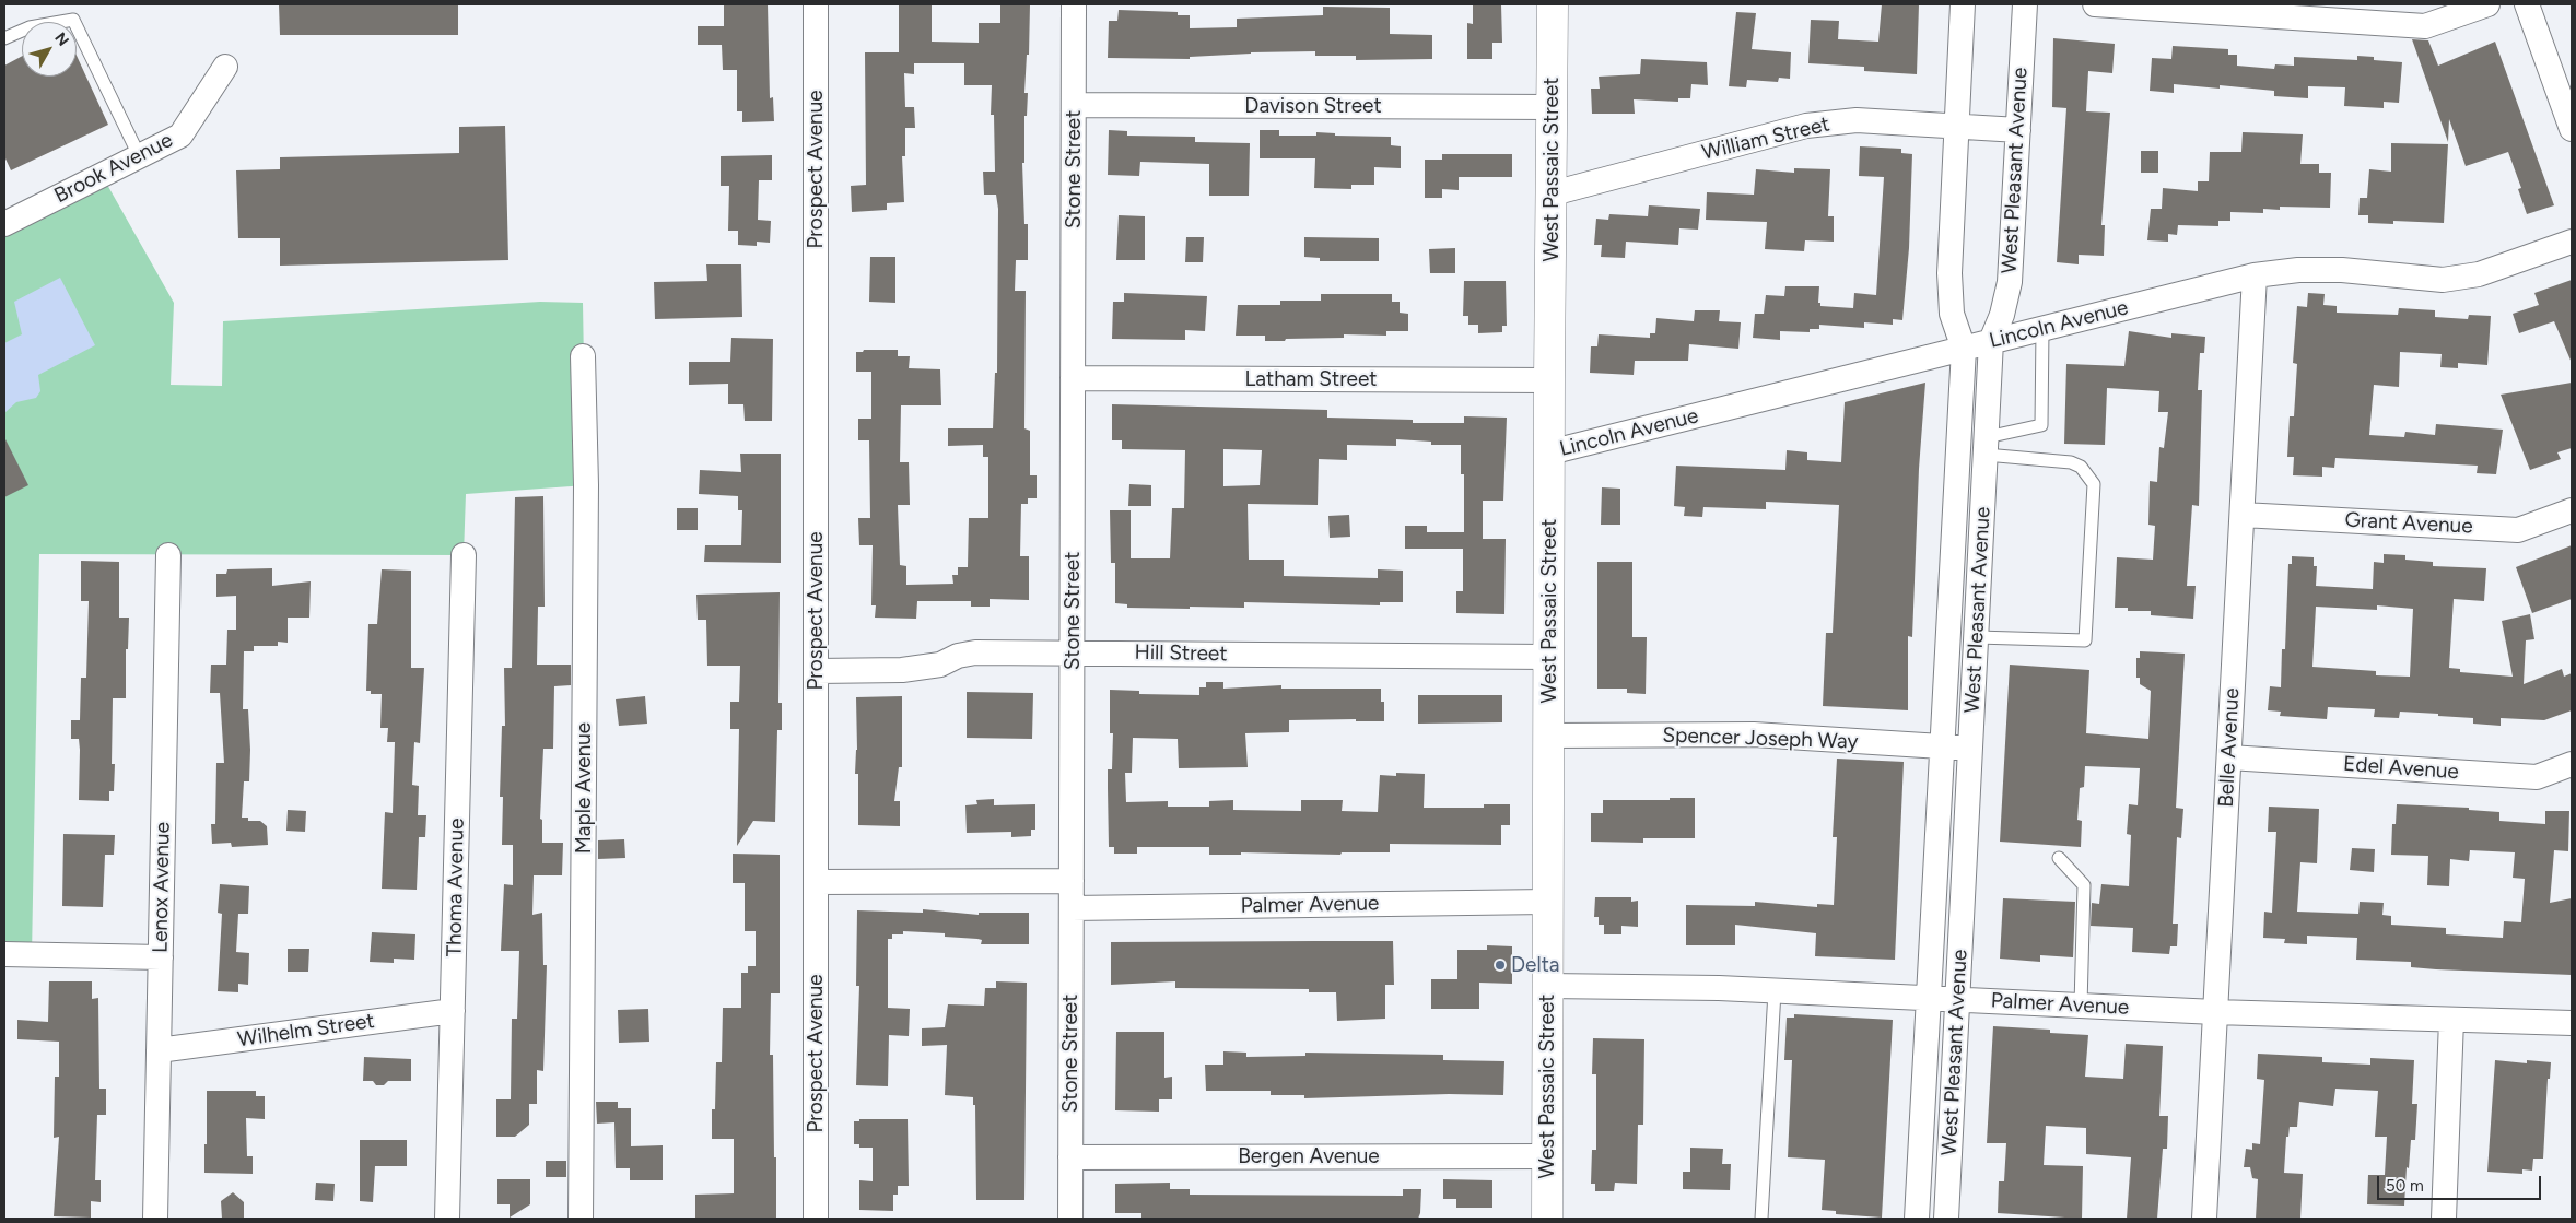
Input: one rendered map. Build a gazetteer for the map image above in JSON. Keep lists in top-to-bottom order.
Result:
{
  "streets": {
    "main road": ["West Passaic Street"],
    "street": [
      "Davison Street",
      "William Street",
      "Brook Avenue",
      "Prospect Avenue",
      "Stone Street",
      "West Pleasant Avenue",
      "Lincoln Avenue",
      "Latham Street",
      "Grant Avenue",
      "Hill Street",
      "Spencer Joseph Way",
      "Belle Avenue",
      "Edel Avenue",
      "Maple Avenue",
      "Lenox Avenue",
      "Thoma Avenue",
      "Palmer Avenue",
      "Wilhelm Street",
      "Bergen Avenue"
    ]
  },
  "crossings": [
    ["Davison Street", "Stone Street"],
    ["Davison Street", "West Passaic Street"],
    ["William Street", "West Passaic Street"],
    ["William Street", "West Pleasant Avenue"],
    ["Prospect Avenue", "Hill Street"],
    ["Stone Street", "Latham Street"],
    ["Stone Street", "Hill Street"],
    ["Stone Street", "Palmer Avenue"],
    ["Stone Street", "Bergen Avenue"],
    ["West Passaic Street", "Lincoln Avenue"],
    ["West Passaic Street", "Latham Street"],
    ["West Passaic Street", "Hill Street"],
    ["West Passaic Street", "Spencer Joseph Way"],
    ["West Passaic Street", "Palmer Avenue"],
    ["West Passaic Street", "Bergen Avenue"],
    ["West Pleasant Avenue", "Lincoln Avenue"],
    ["West Pleasant Avenue", "Spencer Joseph Way"],
    ["West Pleasant Avenue", "Palmer Avenue"],
    ["Lincoln Avenue", "Belle Avenue"],
    ["Grant Avenue", "Belle Avenue"],
    ["Belle Avenue", "Edel Avenue"],
    ["Belle Avenue", "Palmer Avenue"],
    ["Lenox Avenue", "Wilhelm Street"],
    ["Thoma Avenue", "Wilhelm Street"]
  ],
  "places": ["Delta"],
  "scale_bar": "50 m",
  "north": "top right"
}
